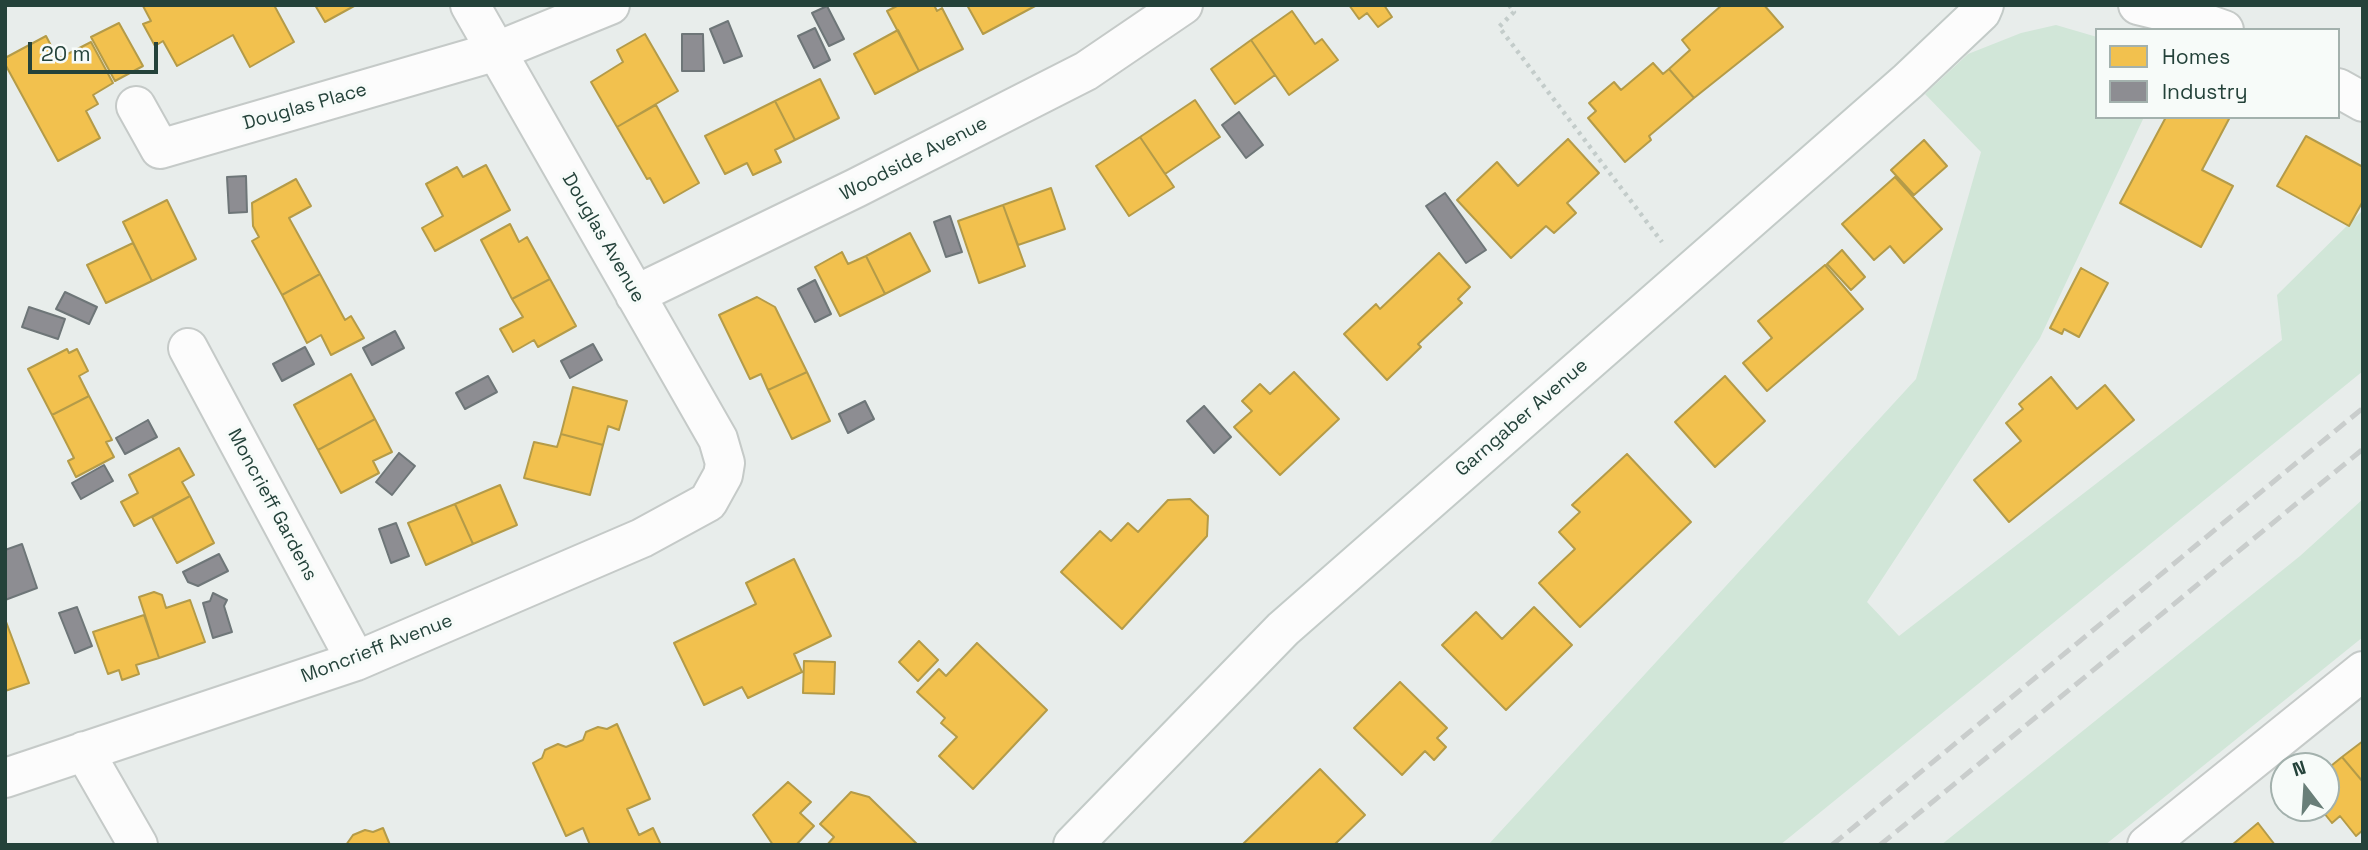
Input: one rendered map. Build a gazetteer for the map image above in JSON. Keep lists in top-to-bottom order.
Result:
{
  "streets": {
    "street": [
      "Douglas Place",
      "Woodside Avenue",
      "Douglas Avenue",
      "Garngaber Avenue",
      "Moncrieff Gardens",
      "Moncrieff Avenue"
    ]
  },
  "crossings": [
    ["Douglas Place", "Douglas Avenue"],
    ["Woodside Avenue", "Douglas Avenue"],
    ["Douglas Avenue", "Moncrieff Avenue"],
    ["Moncrieff Gardens", "Moncrieff Avenue"]
  ],
  "legend": ["Homes", "Industry"],
  "scale_bar": "20 m",
  "north": "top"
}
